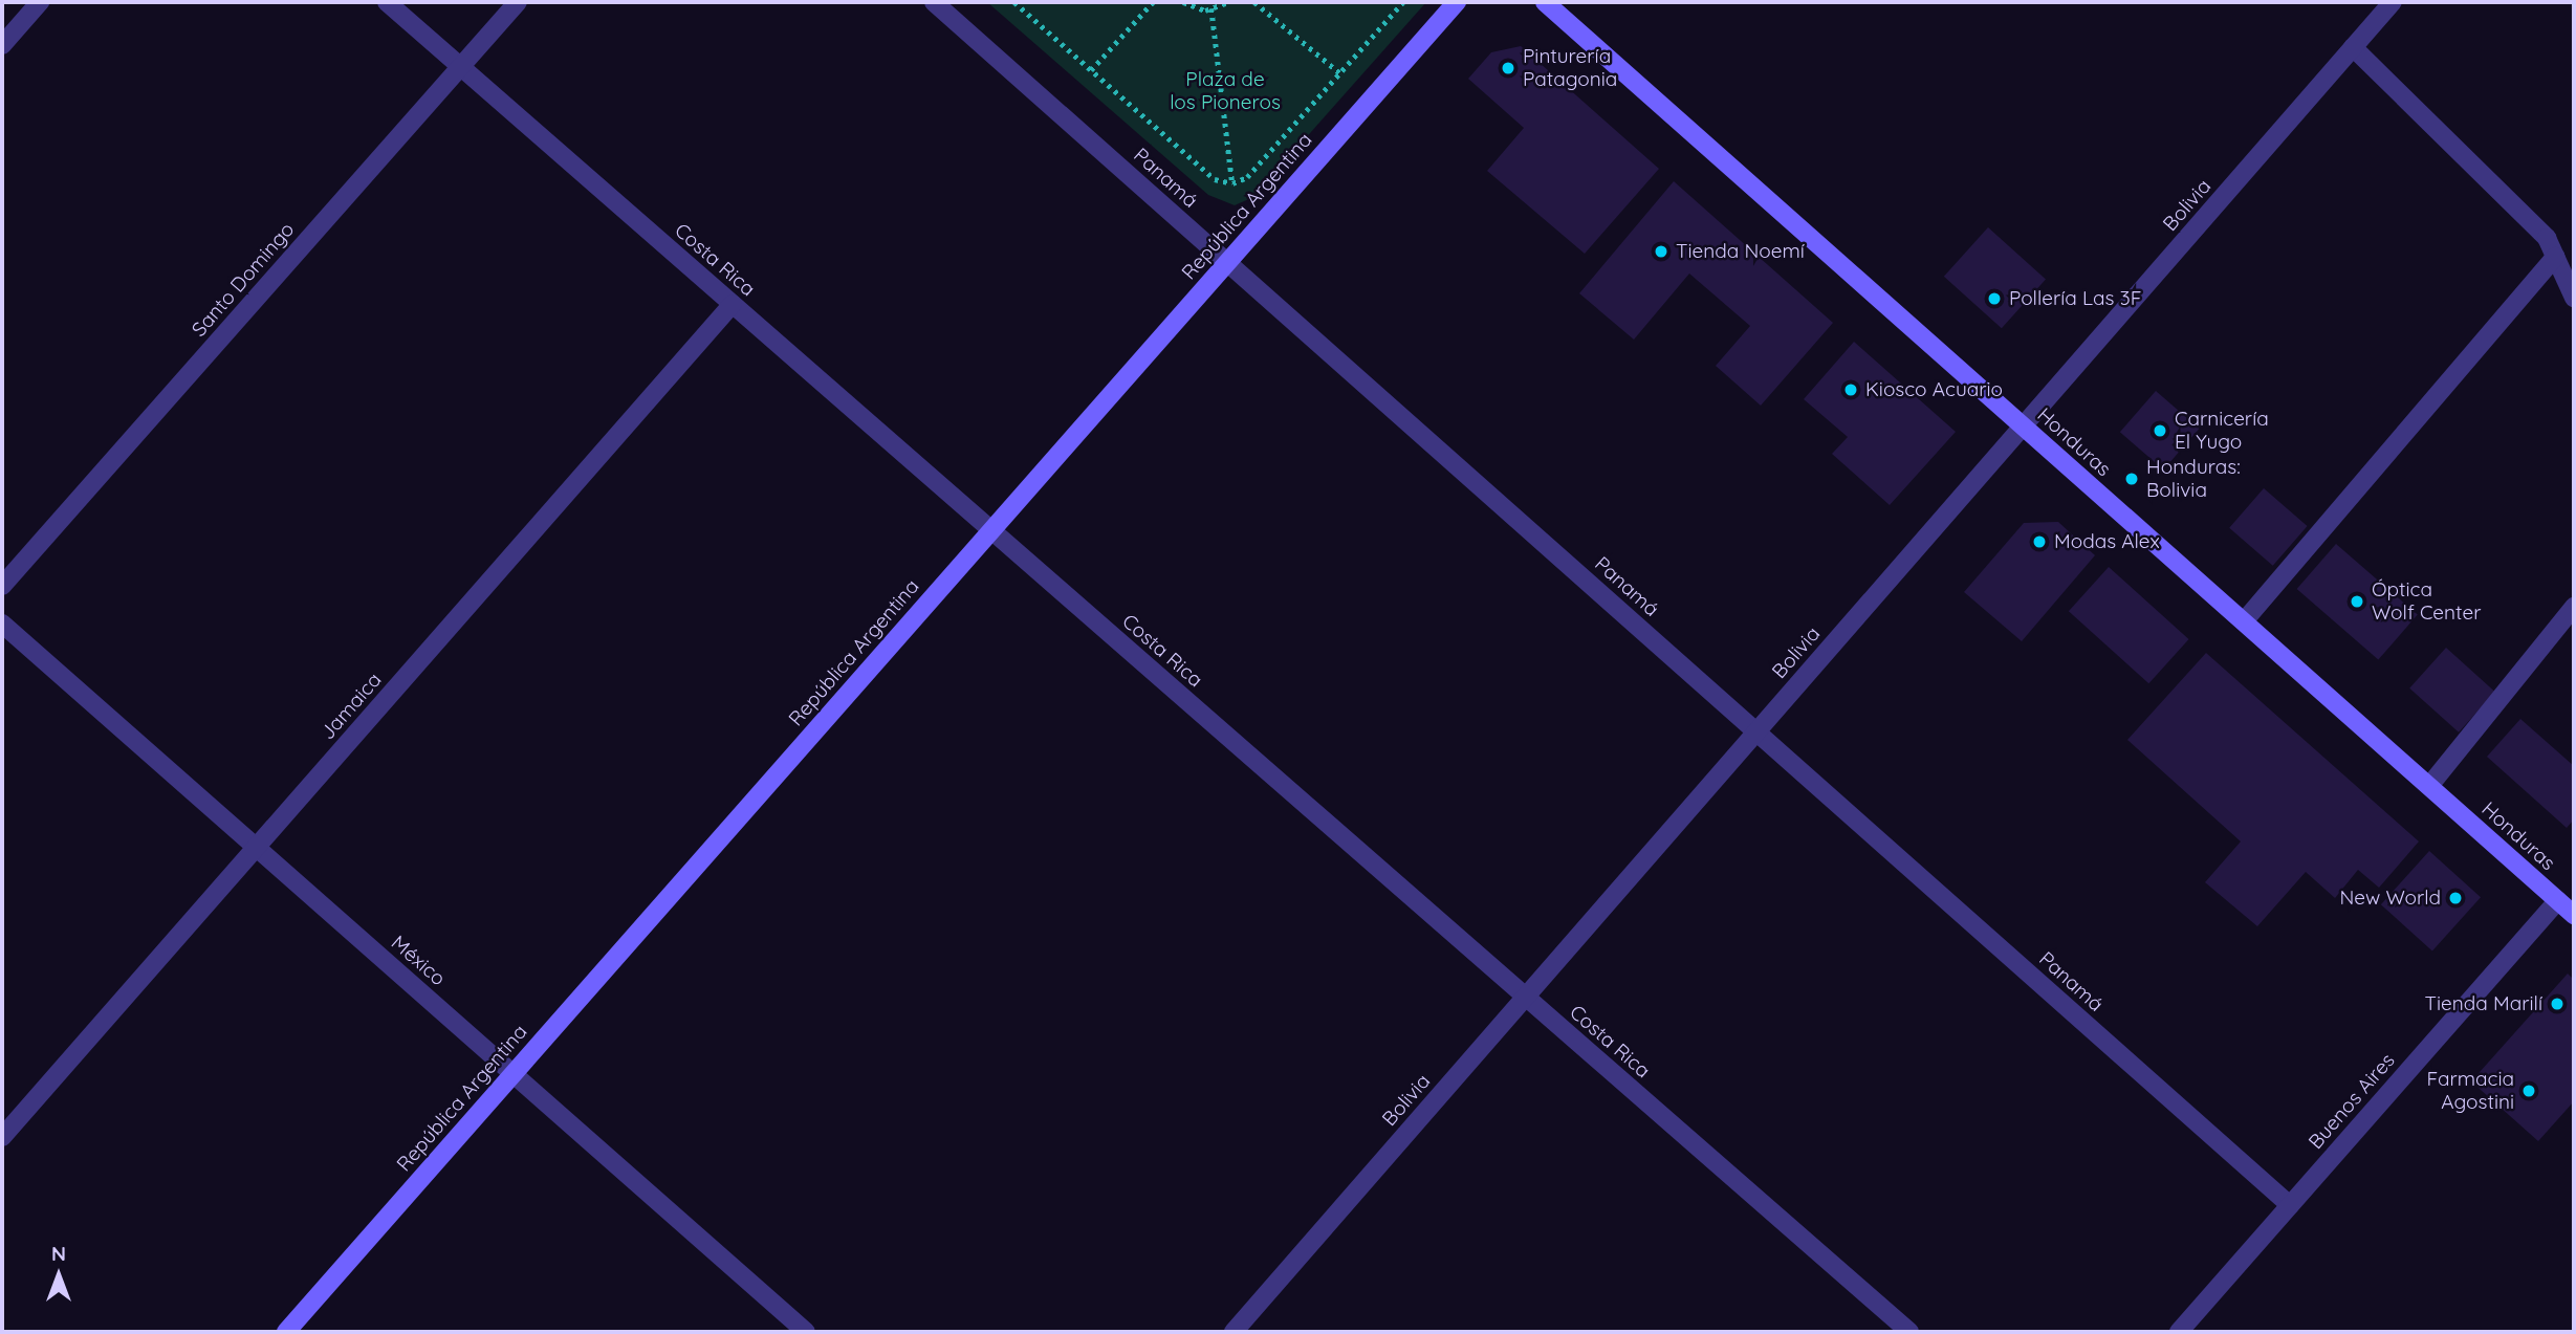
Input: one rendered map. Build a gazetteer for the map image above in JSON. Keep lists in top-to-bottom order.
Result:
{
  "streets": {
    "street": [
      "Panamá",
      "Bolivia",
      "República Argentina",
      "Costa Rica",
      "Santo Domingo",
      "Honduras",
      "Jamaica",
      "México",
      "Buenos Aires"
    ]
  },
  "crossings": [
    ["Panamá", "Bolivia"],
    ["Panamá", "República Argentina"],
    ["Panamá", "Buenos Aires"],
    ["Bolivia", "Costa Rica"],
    ["Bolivia", "Honduras"],
    ["República Argentina", "Costa Rica"],
    ["República Argentina", "México"],
    ["Costa Rica", "Santo Domingo"],
    ["Costa Rica", "Jamaica"],
    ["Honduras", "Buenos Aires"],
    ["Jamaica", "México"]
  ],
  "parks": ["Plaza de los Pioneros"],
  "places": [
    "Pinturería Patagonia",
    "Tienda Noemí",
    "Pollería Las 3F",
    "Kiosco Acuario",
    "Carnicería El Yugo",
    "Honduras: Bolivia",
    "Modas Alex",
    "Óptica Wolf Center",
    "New World",
    "Tienda Marilí",
    "Farmacia Agostini"
  ],
  "north": "top"
}
